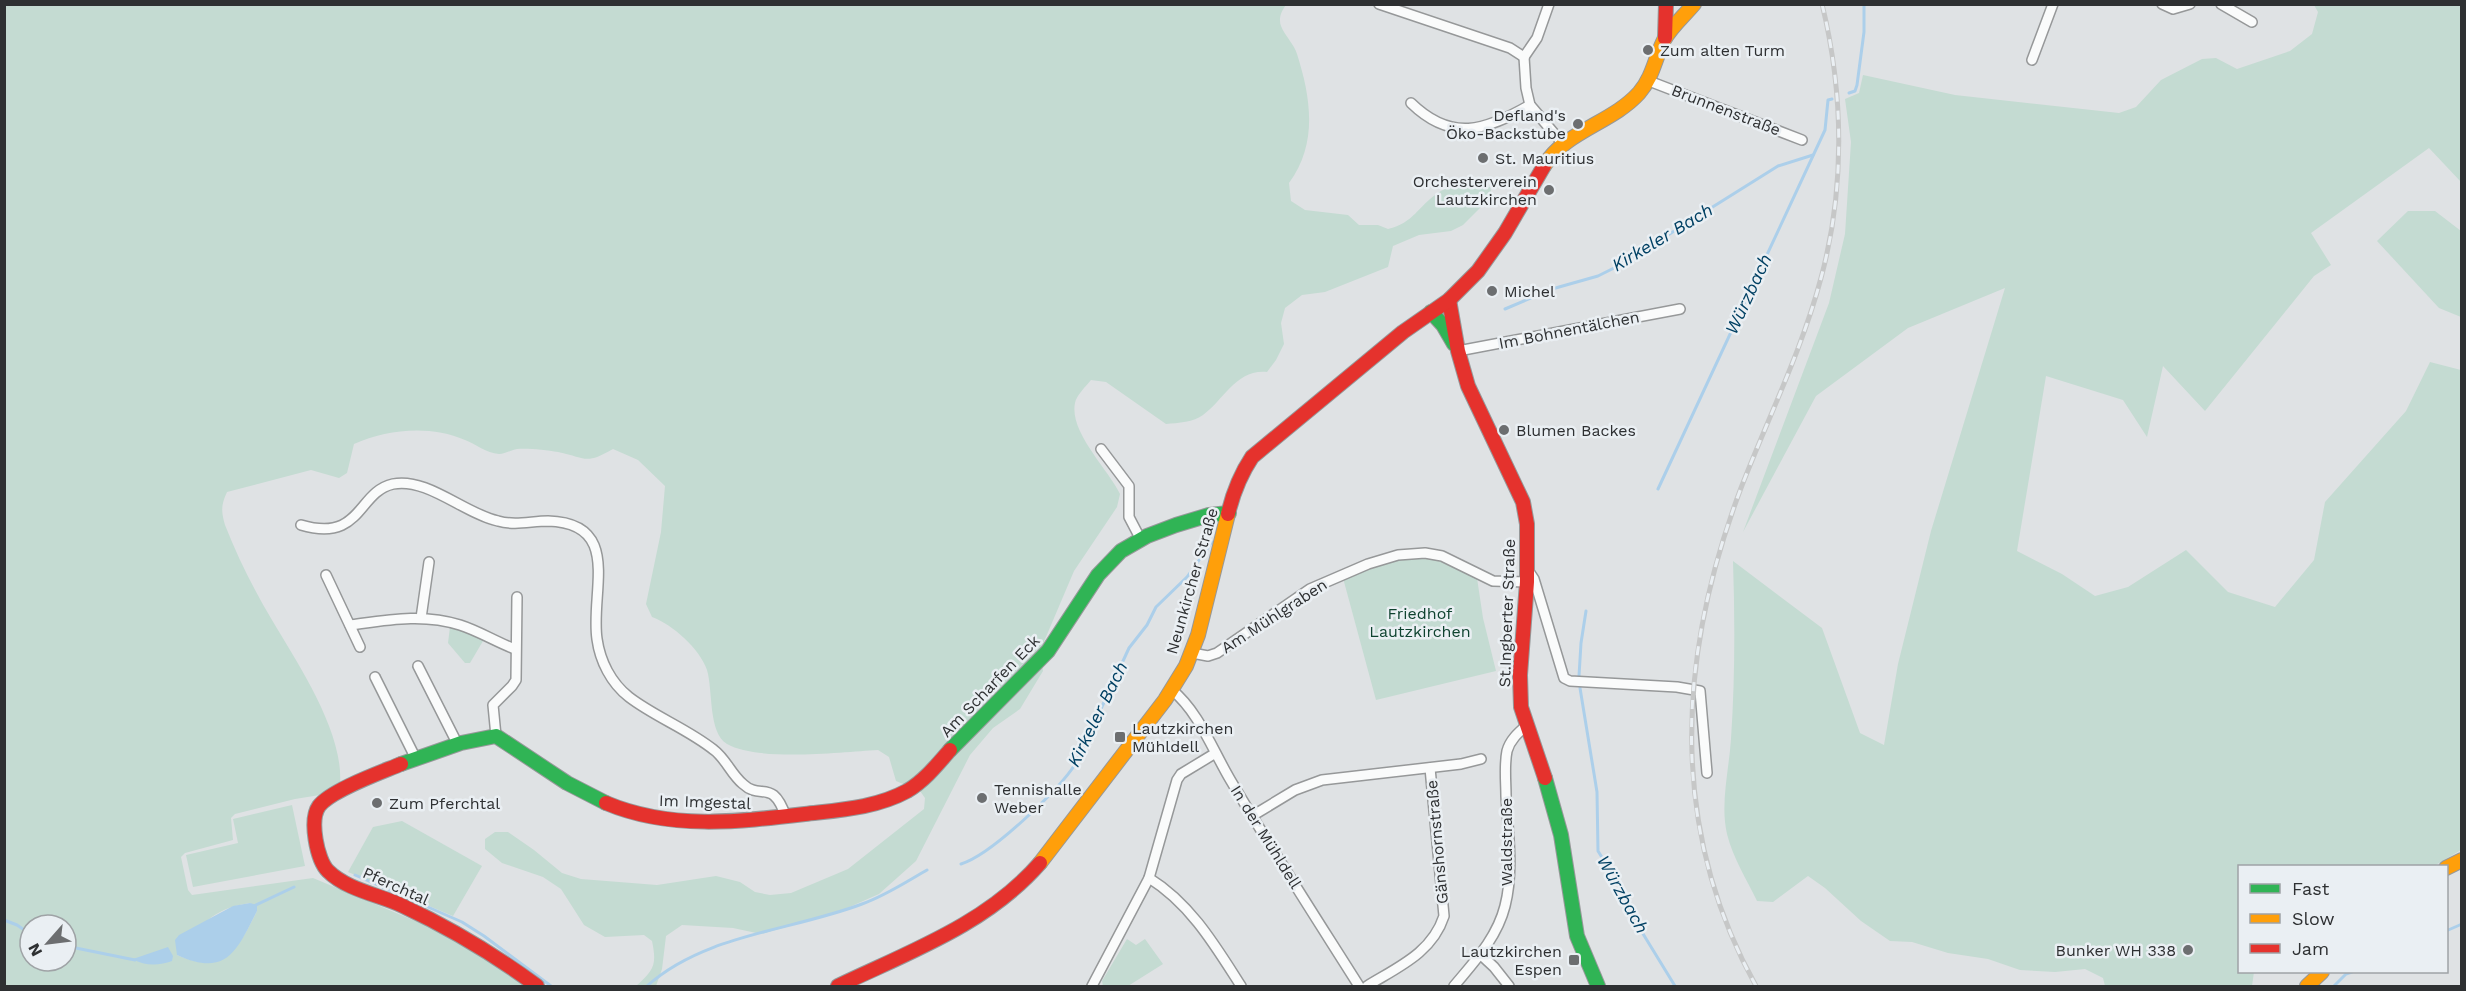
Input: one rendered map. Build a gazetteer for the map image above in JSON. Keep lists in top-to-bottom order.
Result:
{
  "streets": {
    "main road": [
      "Neunkircher Straße",
      "St.Ingberter Straße",
      "Am Scharfen Eck",
      "Im Imgestal",
      "Pferchtal"
    ],
    "street": [
      "Brunnenstraße",
      "Im Bohnentälchen",
      "Am Mühlgraben",
      "In der Mühldell",
      "Gänshornstraße",
      "Waldstraße"
    ]
  },
  "crossings": [
    ["Brunnenstraße", "Neunkircher Straße"],
    ["Im Bohnentälchen", "St.Ingberter Straße"],
    ["Neunkircher Straße", "St.Ingberter Straße"],
    ["Neunkircher Straße", "Am Mühlgraben"],
    ["Neunkircher Straße", "Am Scharfen Eck"],
    ["Neunkircher Straße", "In der Mühldell"],
    ["St.Ingberter Straße", "Am Mühlgraben"],
    ["St.Ingberter Straße", "Waldstraße"],
    ["Am Scharfen Eck", "Im Imgestal"]
  ],
  "water": ["Kirkeler Bach", "Würzbach"],
  "parks": ["Friedhof Lautzkirchen"],
  "places": {
    "other": [
      "Zum alten Turm",
      "Defland's Öko-Backstube",
      "St. Mauritius",
      "Orchesterverein Lautzkirchen",
      "Michel",
      "Blumen Backes",
      "Tennishalle Weber",
      "Zum Pferchtal",
      "Bunker WH 338"
    ],
    "transit": ["Lautzkirchen Mühldell", "Lautzkirchen Espen"]
  },
  "legend": ["Fast", "Slow", "Jam"],
  "north": "bottom left"
}
